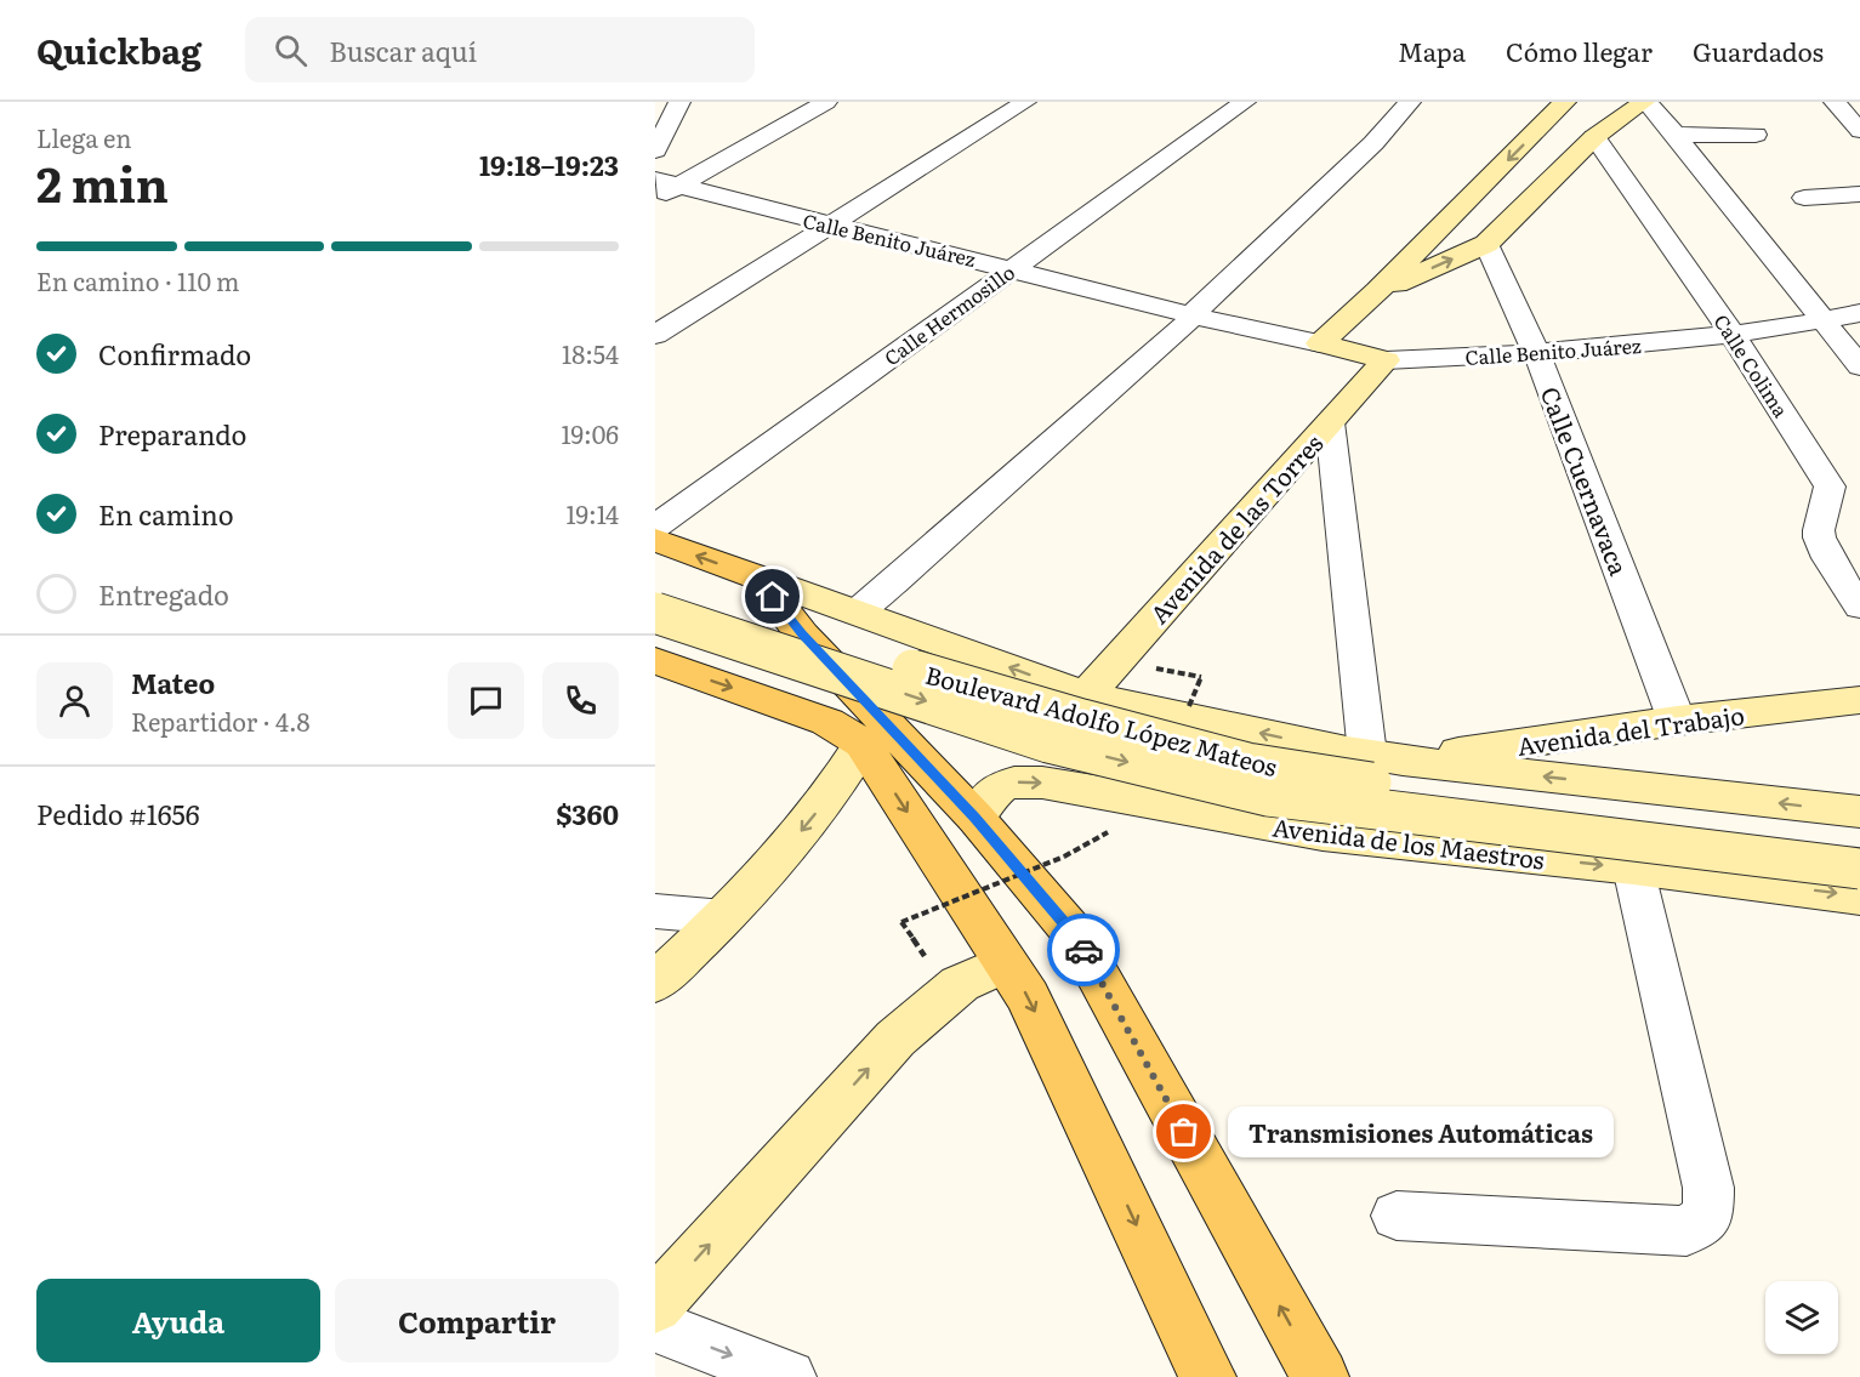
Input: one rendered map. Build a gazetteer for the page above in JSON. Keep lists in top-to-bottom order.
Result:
{
  "streets": {
    "main road": [
      "Calle Benito Juárez",
      "Avenida de las Torres",
      "Boulevard Adolfo López Mateos",
      "Avenida del Trabajo",
      "Avenida de los Maestros"
    ],
    "street": ["Calle Hermosillo", "Calle Colima", "Calle Cuernavaca"]
  },
  "crossings": [
    ["Calle Benito Juárez", "Calle Hermosillo"],
    ["Calle Benito Juárez", "Calle Colima"],
    ["Calle Benito Juárez", "Calle Cuernavaca"],
    ["Calle Benito Juárez", "Avenida de las Torres"],
    ["Calle Cuernavaca", "Avenida del Trabajo"],
    ["Avenida de las Torres", "Boulevard Adolfo López Mateos"],
    ["Boulevard Adolfo López Mateos", "Avenida de los Maestros"]
  ],
  "places": ["Transmisiones Automáticas"],
  "page": {
    "header": "Quickbag",
    "search": "Buscar aquí",
    "nav": ["Mapa", "Cómo llegar", "Guardados"],
    "heading": ["2 min", "Llega en", "19:18–19:23"],
    "panel": [
      "Mateo",
      "Repartidor · 4.8",
      "Pedido #1656",
      "$360"
    ],
    "bar": "En camino · 110 m",
    "list": [
      ["Confirmado", "18:54"],
      ["Preparando", "19:06"],
      ["En camino", "19:14"],
      "Entregado"
    ],
    "bubble": "Transmisiones Automáticas",
    "buttons": ["Ayuda", "Compartir"]
  }
}
